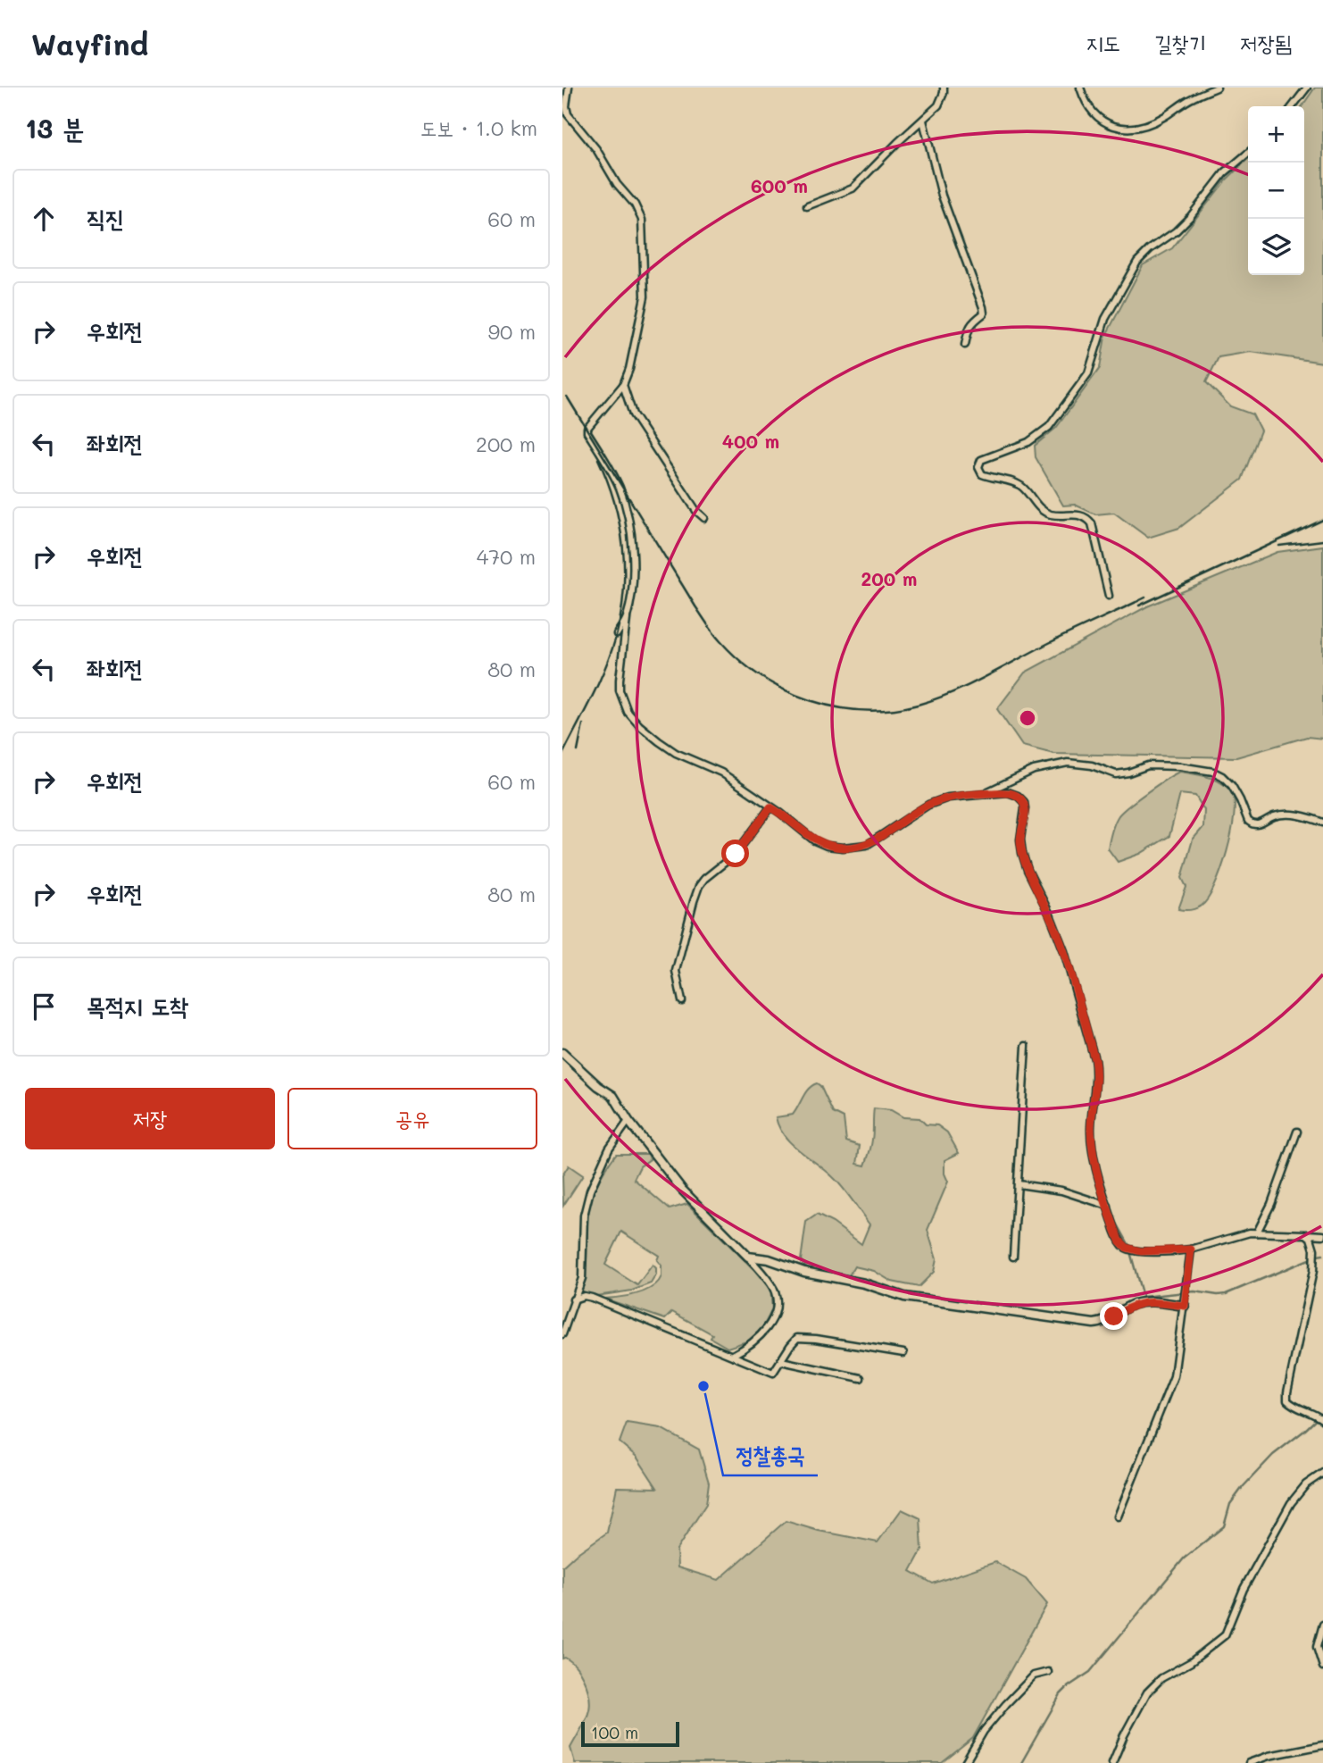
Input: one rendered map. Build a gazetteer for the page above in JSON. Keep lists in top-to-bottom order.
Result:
{
  "places": ["정찰총국"],
  "scale_bar": "100 m",
  "page": {
    "header": "Wayfind",
    "nav": ["지도", "길찾기", "저장됨"],
    "heading": ["13 분", "도보 · 1.0 km"],
    "map_buttons": ["+", "−"],
    "list": [
      ["직진", "60 m"],
      ["우회전", "90 m"],
      ["좌회전", "200 m"],
      ["우회전", "470 m"],
      ["좌회전", "80 m"],
      ["우회전", "60 m"],
      ["우회전", "80 m"],
      "목적지 도착"
    ],
    "buttons": ["저장", "공유"],
    "scale": "100 m"
  },
  "rings": ["600 m", "400 m", "200 m"]
}
